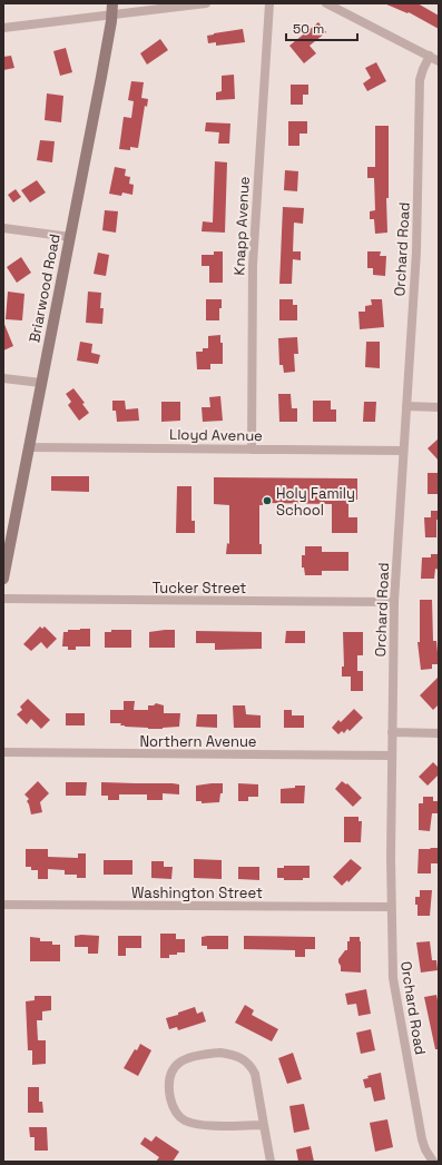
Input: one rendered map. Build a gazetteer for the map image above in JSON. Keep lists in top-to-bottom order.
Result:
{
  "streets": {
    "street": [
      "Knapp Avenue",
      "Orchard Road",
      "Briarwood Road",
      "Lloyd Avenue",
      "Tucker Street",
      "Northern Avenue",
      "Washington Street"
    ]
  },
  "crossings": [
    ["Knapp Avenue", "Lloyd Avenue"],
    ["Orchard Road", "Lloyd Avenue"],
    ["Orchard Road", "Tucker Street"],
    ["Orchard Road", "Northern Avenue"],
    ["Orchard Road", "Washington Street"],
    ["Briarwood Road", "Lloyd Avenue"]
  ],
  "places": ["Holy Family School"],
  "scale_bar": "50 m"
}
